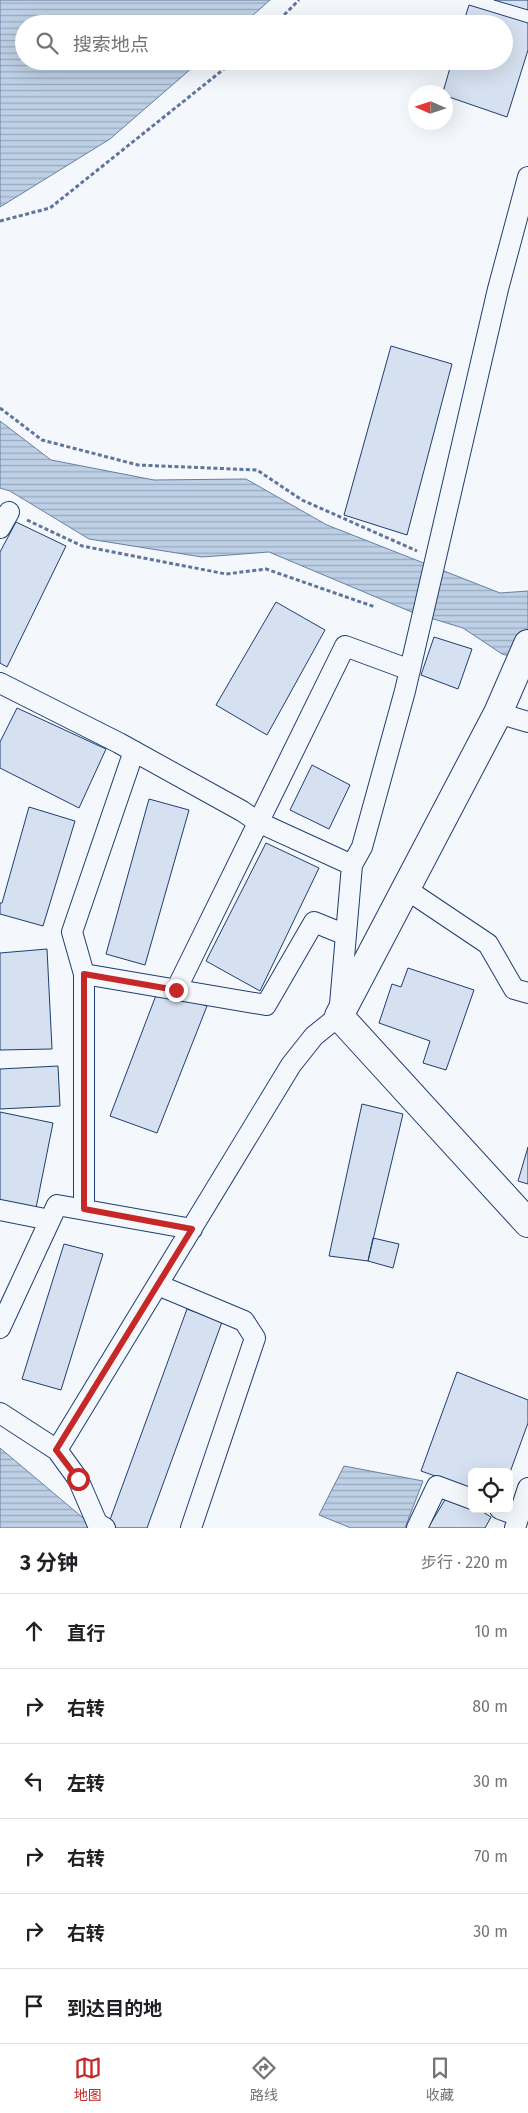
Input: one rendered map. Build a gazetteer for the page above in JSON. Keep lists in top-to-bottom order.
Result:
{
  "north": "left",
  "page": {
    "search": "搜索地点",
    "heading": ["3 分钟", "步行 · 220 m"],
    "list": [
      ["直行", "10 m"],
      ["右转", "80 m"],
      ["左转", "30 m"],
      ["右转", "70 m"],
      ["右转", "30 m"],
      "到达目的地"
    ],
    "nav": ["地图", "路线", "收藏"]
  }
}
